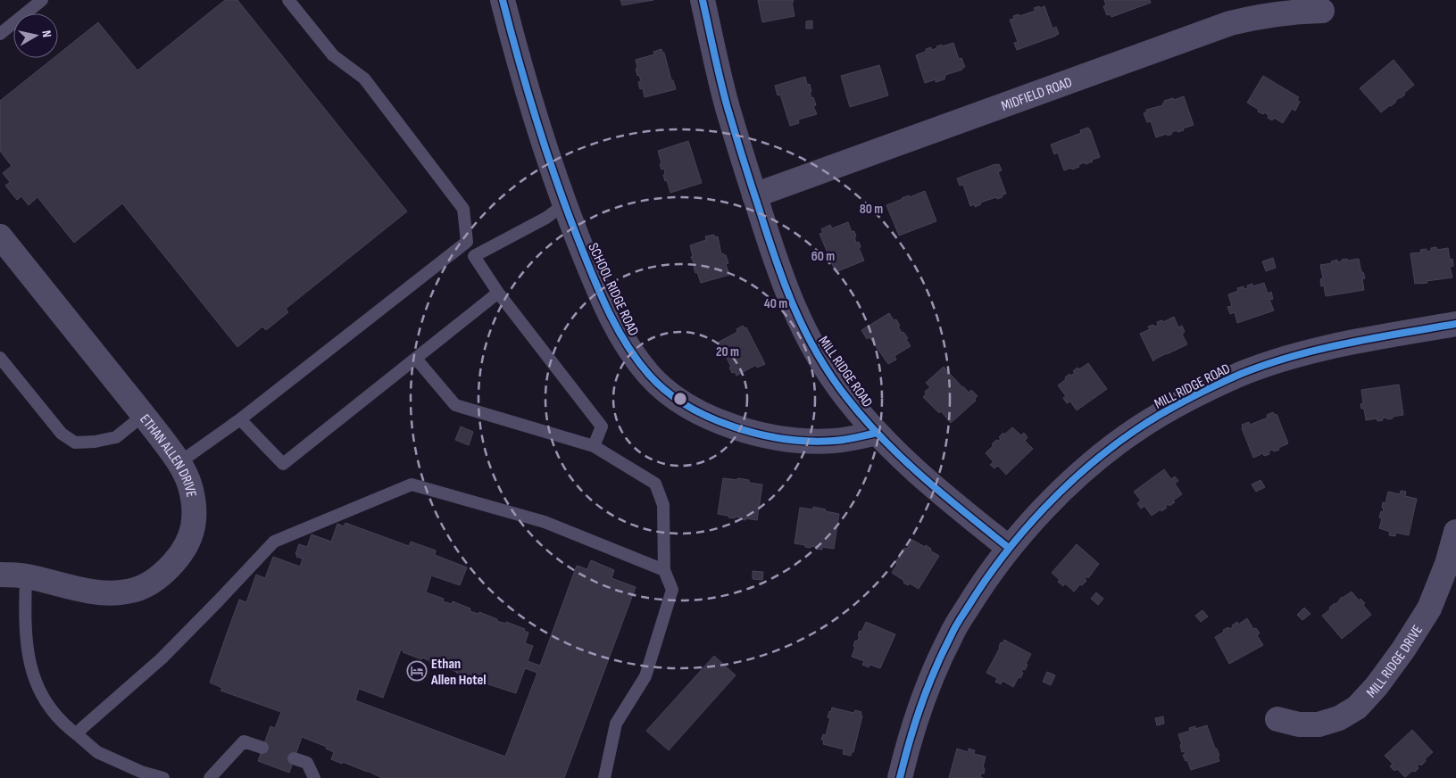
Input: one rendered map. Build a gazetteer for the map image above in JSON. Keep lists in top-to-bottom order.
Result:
{
  "streets": {
    "street": [
      "MIDFIELD ROAD",
      "SCHOOL RIDGE ROAD",
      "MILL RIDGE ROAD",
      "ETHAN ALLEN DRIVE",
      "MILL RIDGE DRIVE"
    ]
  },
  "crossings": [
    ["MIDFIELD ROAD", "MILL RIDGE ROAD"],
    ["SCHOOL RIDGE ROAD", "MILL RIDGE ROAD"]
  ],
  "places": {
    "hotel": ["Ethan Allen Hotel"]
  },
  "north": "right",
  "rings": [
    "80 m",
    "60 m",
    "40 m",
    "20 m"
  ]
}
